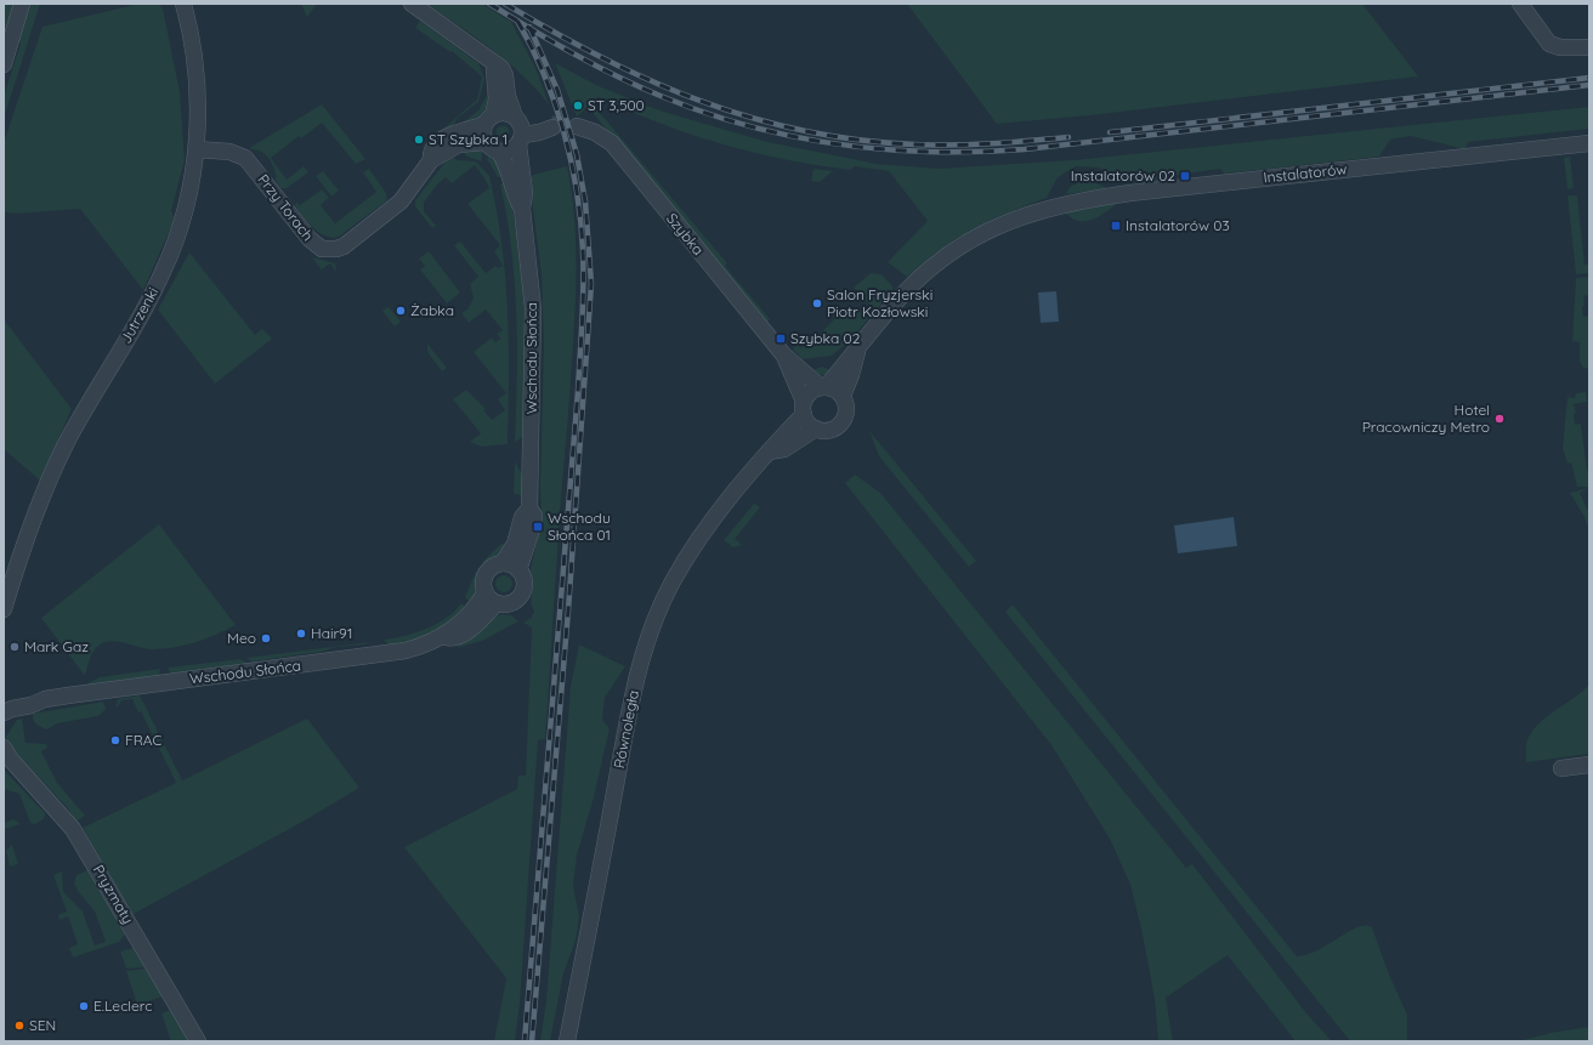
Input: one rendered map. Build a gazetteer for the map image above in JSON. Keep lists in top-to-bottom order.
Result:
{
  "streets": {
    "street": [
      "Instalatorów",
      "Przy Torach",
      "Szybka",
      "Jutrzenki",
      "Wschodu Słońca",
      "Równoległa",
      "Pryzmaty"
    ]
  },
  "crossings": [
    ["Przy Torach", "Jutrzenki"],
    ["Przy Torach", "Wschodu Słońca"],
    ["Szybka", "Równoległa"]
  ],
  "places": {
    "other": [
      "ST 3,500",
      "ST Szybka 1",
      "Salon Fryzjerski Piotr Kozłowski",
      "Żabka",
      "Hotel Pracowniczy Metro",
      "Hair91",
      "Meo",
      "Mark Gaz",
      "FRAC",
      "E.Leclerc",
      "SEN"
    ],
    "transit": [
      "Instalatorów 02",
      "Instalatorów 03",
      "Szybka 02",
      "Wschodu Słońca 01"
    ]
  }
}
